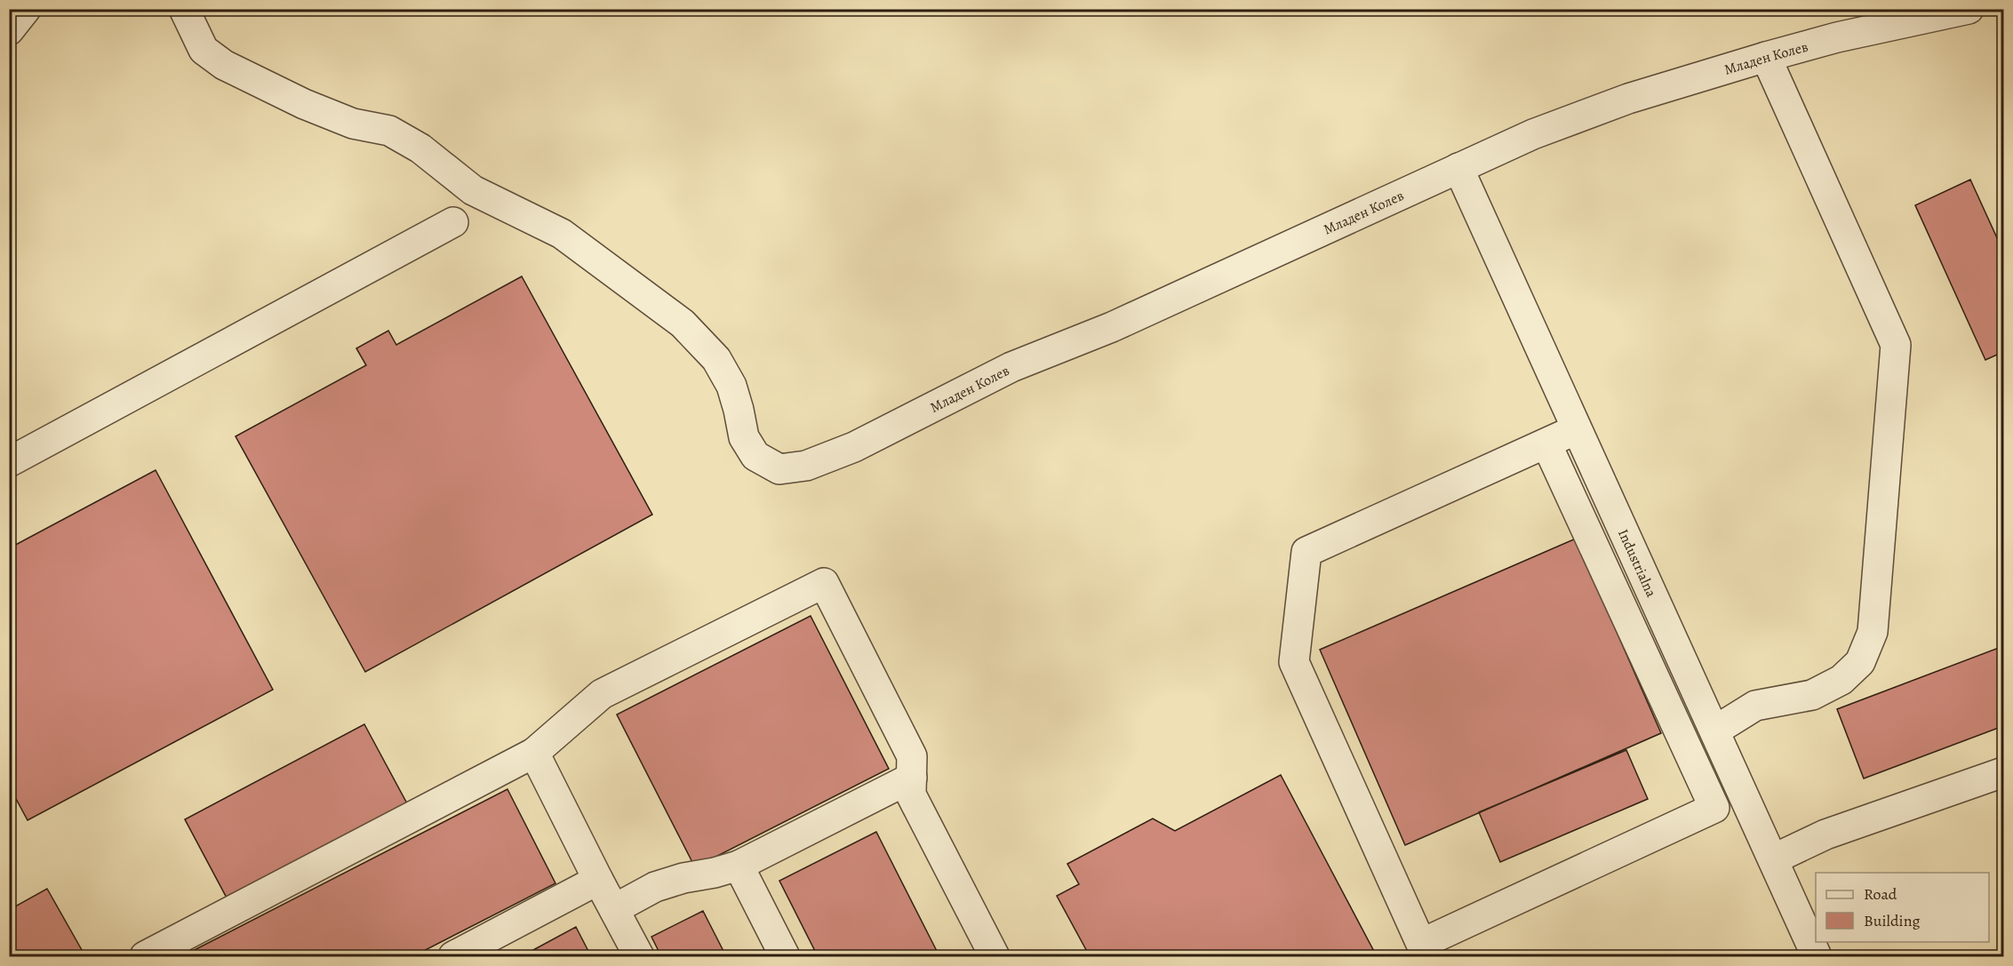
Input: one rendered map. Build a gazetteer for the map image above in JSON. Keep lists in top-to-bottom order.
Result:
{
  "streets": {
    "street": ["Младен Колев", "Industrialna"]
  },
  "crossings": [
    ["Младен Колев", "Industrialna"]
  ],
  "legend": ["Road", "Building"]
}
